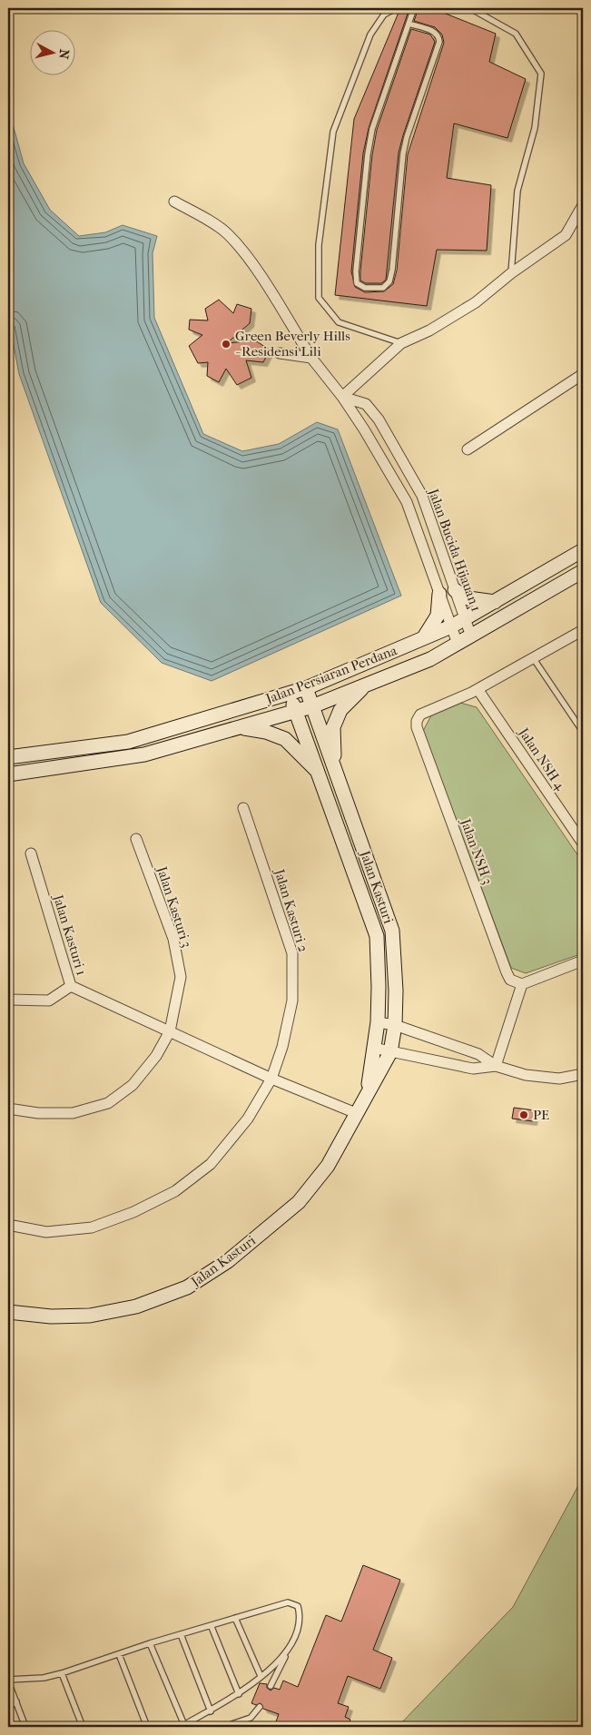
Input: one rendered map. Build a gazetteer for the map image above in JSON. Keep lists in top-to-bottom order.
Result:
{
  "streets": {
    "main road": ["Jalan Persiaran Perdana", "Jalan Kasturi"],
    "street": [
      "Jalan Bucida Hijauan 1",
      "Jalan NSH 4",
      "Jalan NSH 3",
      "Jalan Kasturi 3",
      "Jalan Kasturi 2",
      "Jalan Kasturi 1"
    ]
  },
  "crossings": [
    ["Jalan Bucida Hijauan 1", "Jalan Persiaran Perdana"],
    ["Jalan Persiaran Perdana", "Jalan Kasturi"],
    ["Jalan NSH 4", "Jalan NSH 3"]
  ],
  "places": ["Green Beverly Hills - Residensi Lili", "PE"],
  "north": "right"
}
